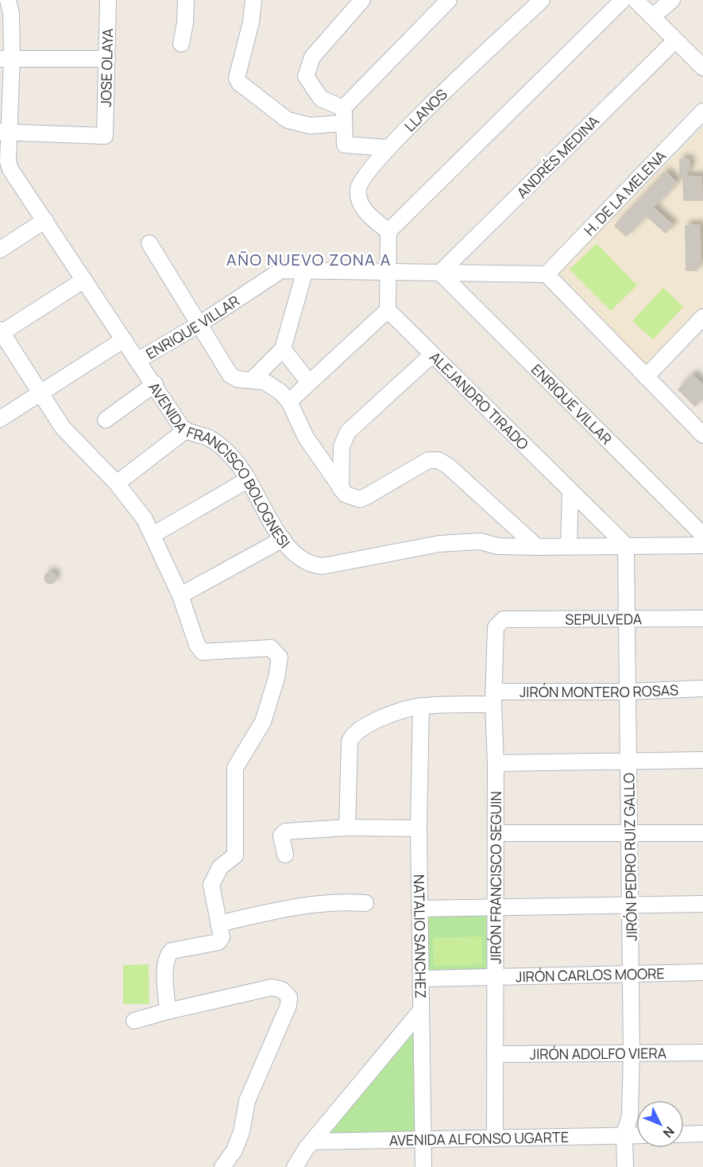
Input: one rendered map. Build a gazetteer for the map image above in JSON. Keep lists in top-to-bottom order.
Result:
{
  "streets": {
    "street": [
      "JOSE OLAYA",
      "LLANOS",
      "ANDRÉS MEDINA",
      "H. DE LA MELENA",
      "ENRIQUE VILLAR",
      "ALEJANDRO TIRADO",
      "AVENIDA FRANCISCO BOLOGNESI",
      "SEPULVEDA",
      "JIRÓN MONTERO ROSAS",
      "JIRÓN PEDRO RUIZ GALLO",
      "JIRÓN FRANCISCO SEGUIN",
      "NATALIO SANCHEZ",
      "JIRÓN CARLOS MOORE",
      "JIRÓN ADOLFO VIERA",
      "AVENIDA ALFONSO UGARTE"
    ]
  },
  "crossings": [
    ["JOSE OLAYA", "AVENIDA FRANCISCO BOLOGNESI"],
    ["ANDRÉS MEDINA", "ENRIQUE VILLAR"],
    ["H. DE LA MELENA", "ENRIQUE VILLAR"],
    ["ENRIQUE VILLAR", "AVENIDA FRANCISCO BOLOGNESI"],
    ["ALEJANDRO TIRADO", "AVENIDA FRANCISCO BOLOGNESI"],
    ["ALEJANDRO TIRADO", "JIRÓN PEDRO RUIZ GALLO"],
    ["AVENIDA FRANCISCO BOLOGNESI", "JIRÓN PEDRO RUIZ GALLO"],
    ["SEPULVEDA", "JIRÓN PEDRO RUIZ GALLO"],
    ["SEPULVEDA", "JIRÓN FRANCISCO SEGUIN"],
    ["JIRÓN MONTERO ROSAS", "JIRÓN PEDRO RUIZ GALLO"],
    ["JIRÓN MONTERO ROSAS", "JIRÓN FRANCISCO SEGUIN"],
    ["JIRÓN MONTERO ROSAS", "NATALIO SANCHEZ"],
    ["JIRÓN PEDRO RUIZ GALLO", "JIRÓN CARLOS MOORE"],
    ["JIRÓN PEDRO RUIZ GALLO", "JIRÓN ADOLFO VIERA"],
    ["JIRÓN PEDRO RUIZ GALLO", "AVENIDA ALFONSO UGARTE"],
    ["JIRÓN FRANCISCO SEGUIN", "JIRÓN CARLOS MOORE"],
    ["JIRÓN FRANCISCO SEGUIN", "JIRÓN ADOLFO VIERA"],
    ["JIRÓN FRANCISCO SEGUIN", "AVENIDA ALFONSO UGARTE"],
    ["NATALIO SANCHEZ", "JIRÓN CARLOS MOORE"],
    ["NATALIO SANCHEZ", "AVENIDA ALFONSO UGARTE"]
  ],
  "districts": ["AÑO NUEVO ZONA A"],
  "north": "bottom right"
}
